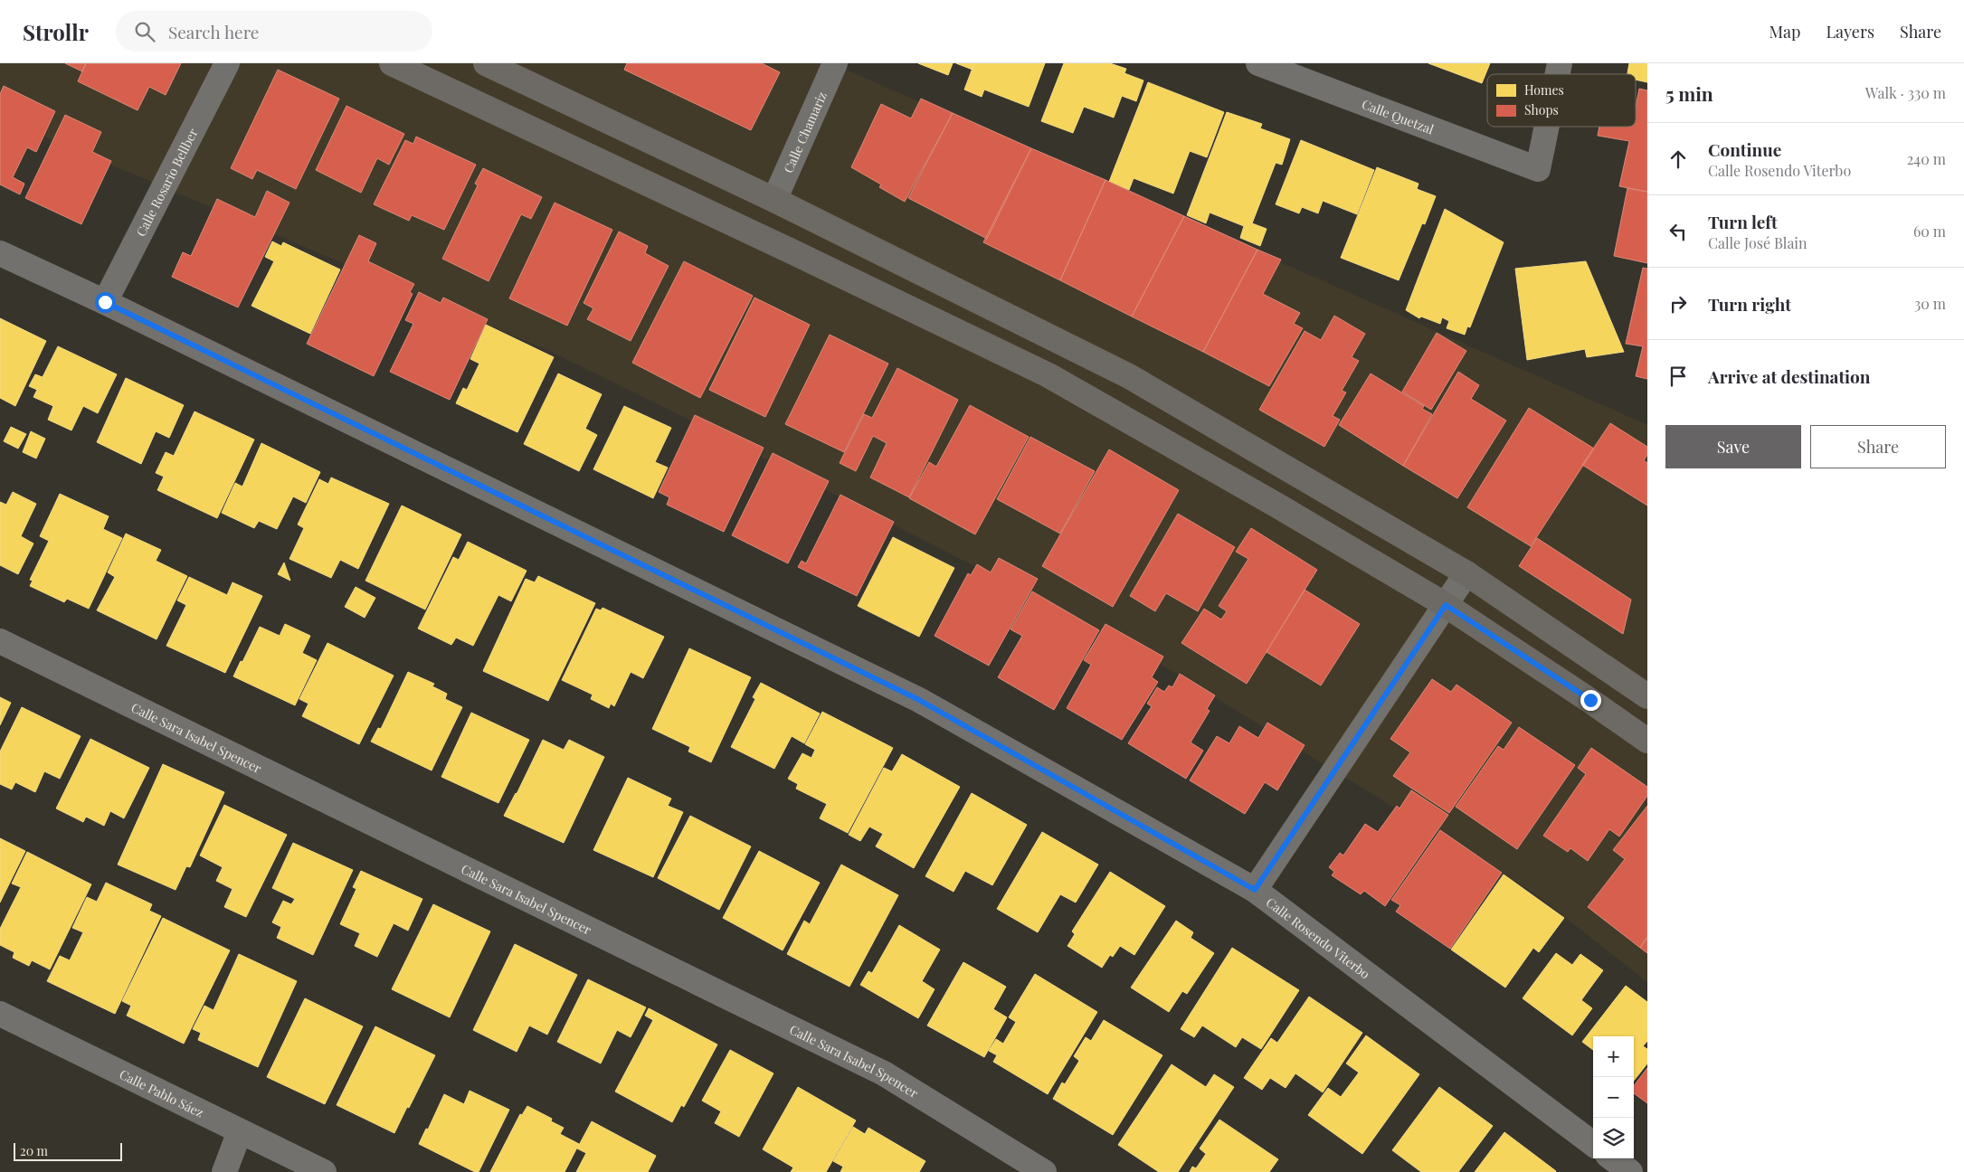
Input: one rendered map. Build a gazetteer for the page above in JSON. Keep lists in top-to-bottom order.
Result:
{
  "streets": {
    "street": [
      "Calle Quetzal",
      "Calle Chamariz",
      "Calle Rosario Bellber",
      "Calle Sara Isabel Spencer",
      "Calle Rosendo Viterbo",
      "Calle Pablo Sáez"
    ]
  },
  "crossings": [
    ["Calle Rosario Bellber", "Calle Rosendo Viterbo"]
  ],
  "legend": ["Homes", "Shops"],
  "scale_bar": "20 m",
  "page": {
    "header": "Strollr",
    "search": "Search here",
    "nav": ["Map", "Layers", "Share"],
    "heading": ["5 min", "Walk · 330 m"],
    "list": [
      ["Continue", "Calle Rosendo Viterbo", "240 m"],
      ["Turn left", "Calle José Blain", "60 m"],
      ["Turn right", "30 m"],
      "Arrive at destination"
    ],
    "buttons": ["Save", "Share"],
    "map_buttons": ["+", "−"],
    "scale": "20 m"
  }
}
